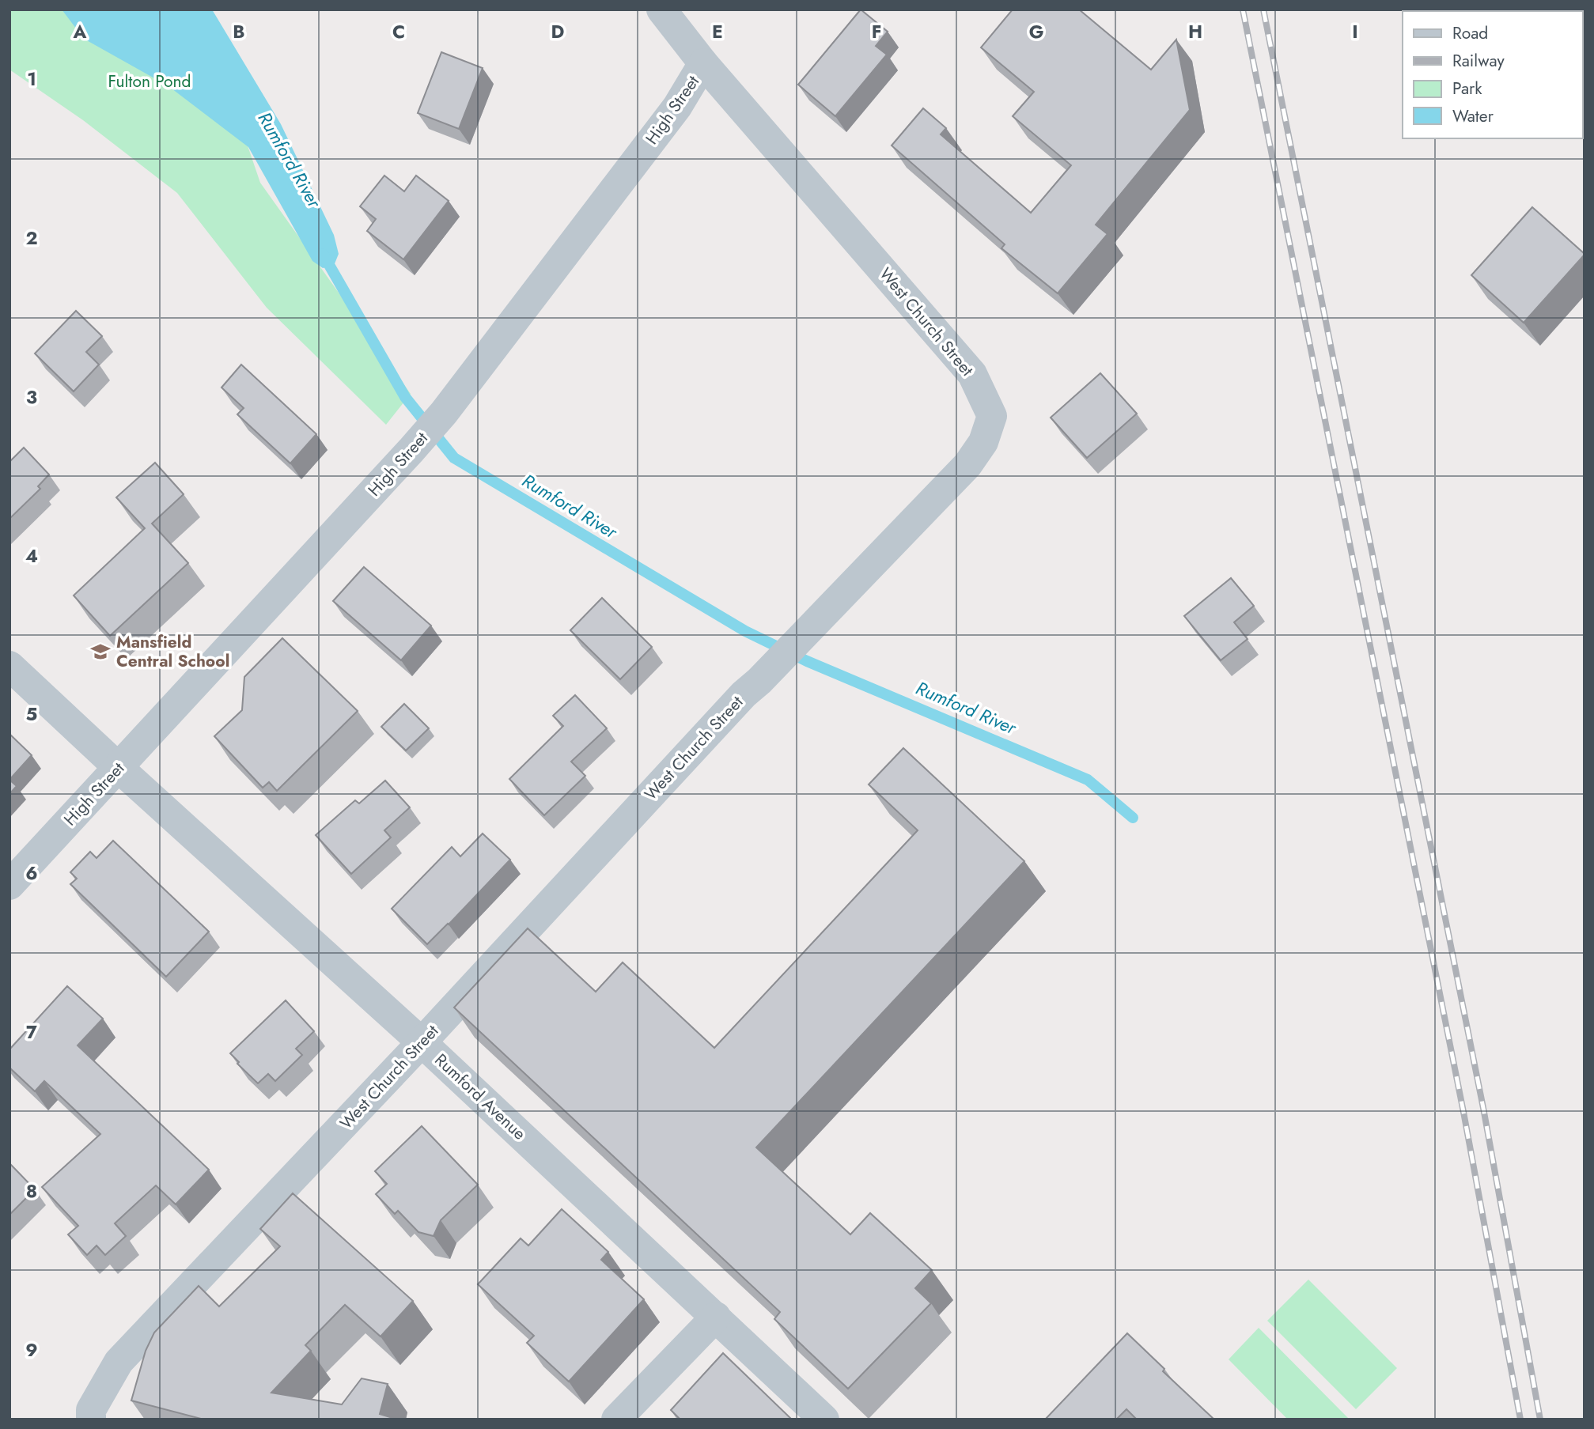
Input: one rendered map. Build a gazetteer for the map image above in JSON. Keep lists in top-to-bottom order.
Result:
{
  "streets": {
    "street": ["High Street", "West Church Street", "Rumford Avenue"]
  },
  "crossings": [
    ["High Street", "West Church Street"],
    ["High Street", "Rumford Avenue"],
    ["West Church Street", "Rumford Avenue"]
  ],
  "water": ["Rumford River"],
  "parks": ["Fulton Pond"],
  "places": {
    "school or university": ["Mansfield Central School"]
  },
  "legend": [
    "Road",
    "Railway",
    "Park",
    "Water"
  ],
  "grid": {
    "columns": [
      "A",
      "B",
      "C",
      "D",
      "E",
      "F",
      "G",
      "H",
      "I"
    ],
    "rows": [
      "1",
      "2",
      "3",
      "4",
      "5",
      "6",
      "7",
      "8",
      "9"
    ]
  }
}
